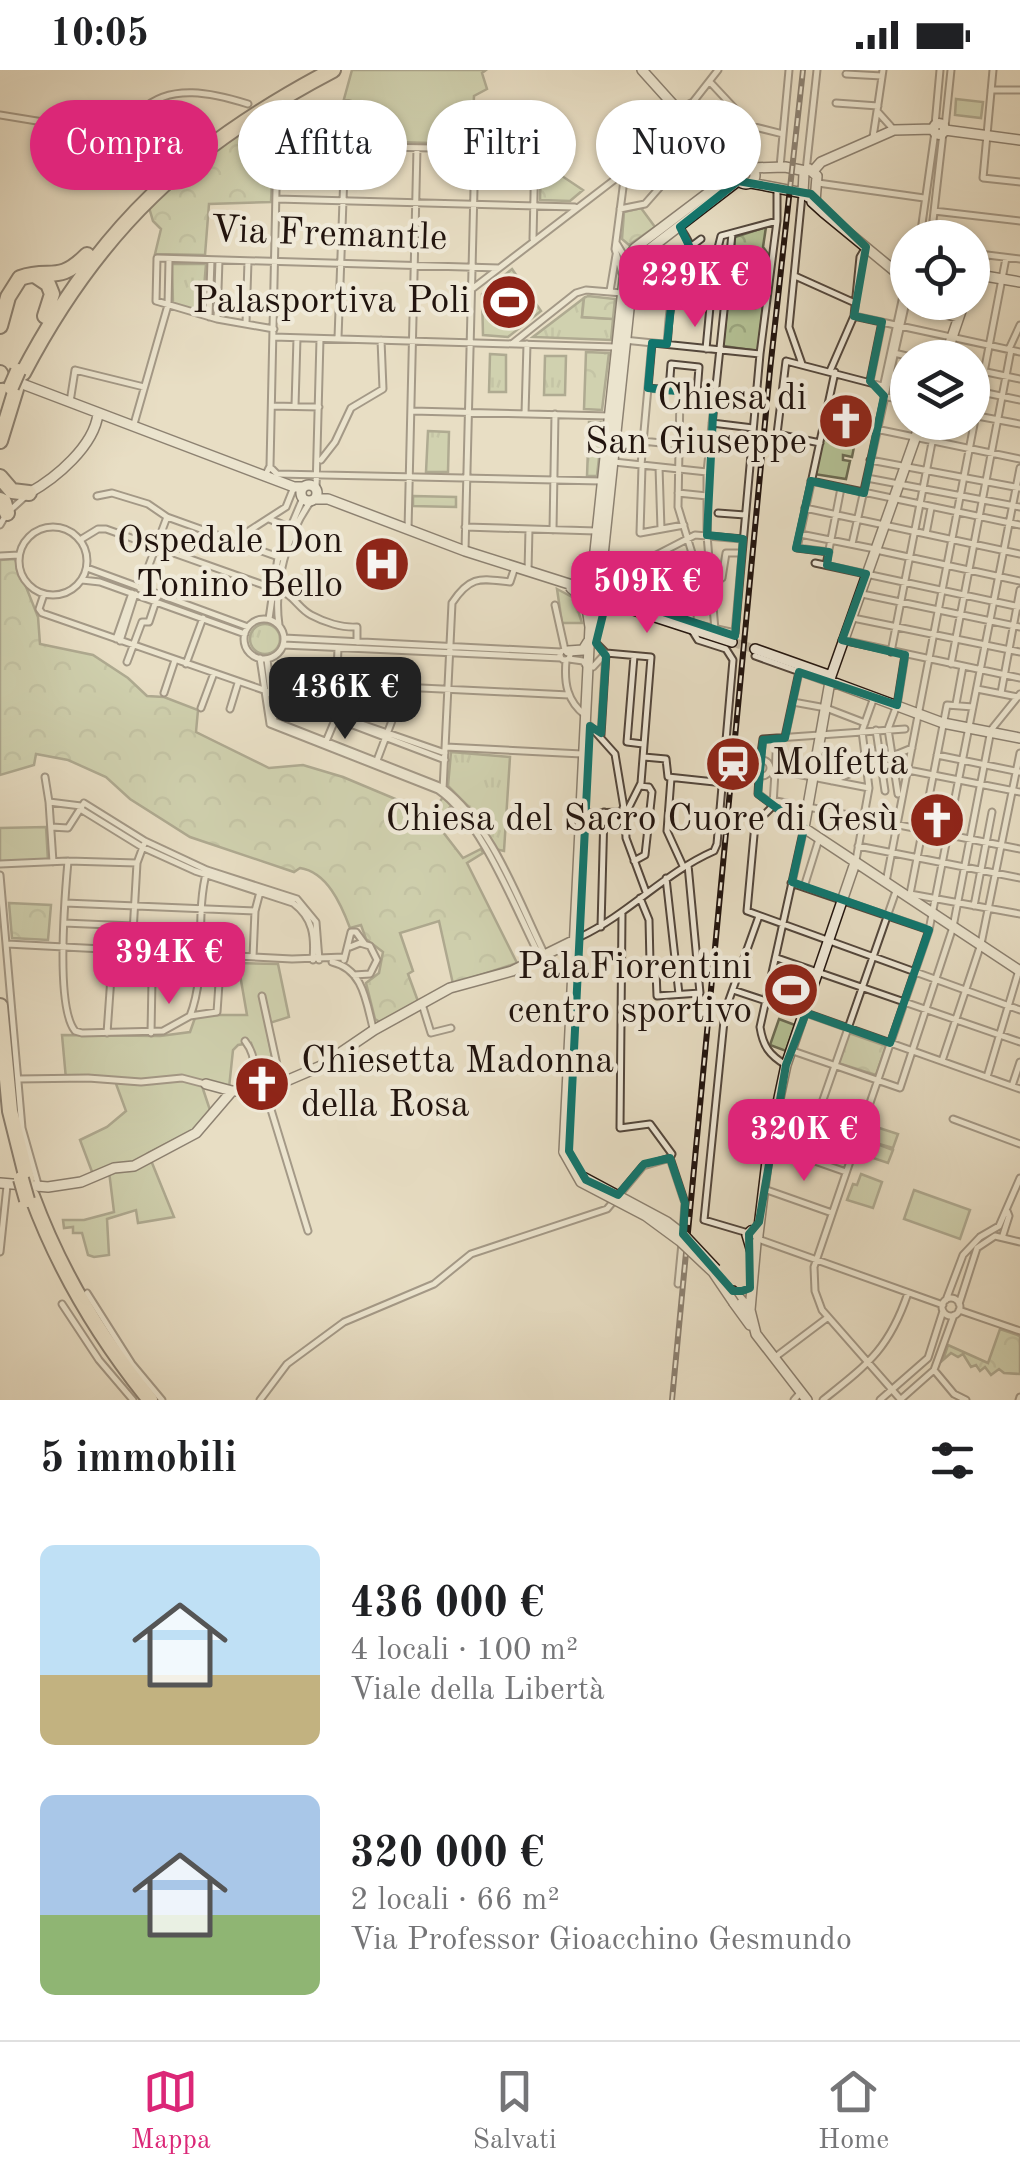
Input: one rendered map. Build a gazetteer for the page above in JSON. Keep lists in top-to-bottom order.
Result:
{
  "streets": {
    "street": ["Via Fremantle"]
  },
  "places": {
    "sports": ["Palasportiva Poli", "PalaFiorentini centro sportivo"],
    "church": ["Chiesa di San Giuseppe", "Chiesa del Sacro Cuore di Gesù", "Chiesetta Madonna della Rosa"],
    "hospital": ["Ospedale Don Tonino Bello"],
    "station": ["Molfetta"]
  },
  "page": {
    "status": "10:05",
    "chip": [
      "Compra",
      "Affitta",
      "Filtri",
      "Nuovo"
    ],
    "price": [
      "229K €",
      "509K €",
      "436K €",
      "394K €",
      "320K €"
    ],
    "heading": "5 immobili",
    "list": [
      {
        "name": "436 000 €",
        "note": "4 locali · 100 m² · Viale della Libertà"
      },
      {
        "name": "320 000 €",
        "note": "2 locali · 66 m² · Via Professor Gioacchino Gesmundo"
      }
    ],
    "tabs": ["Mappa", "Salvati", "Home"]
  }
}
